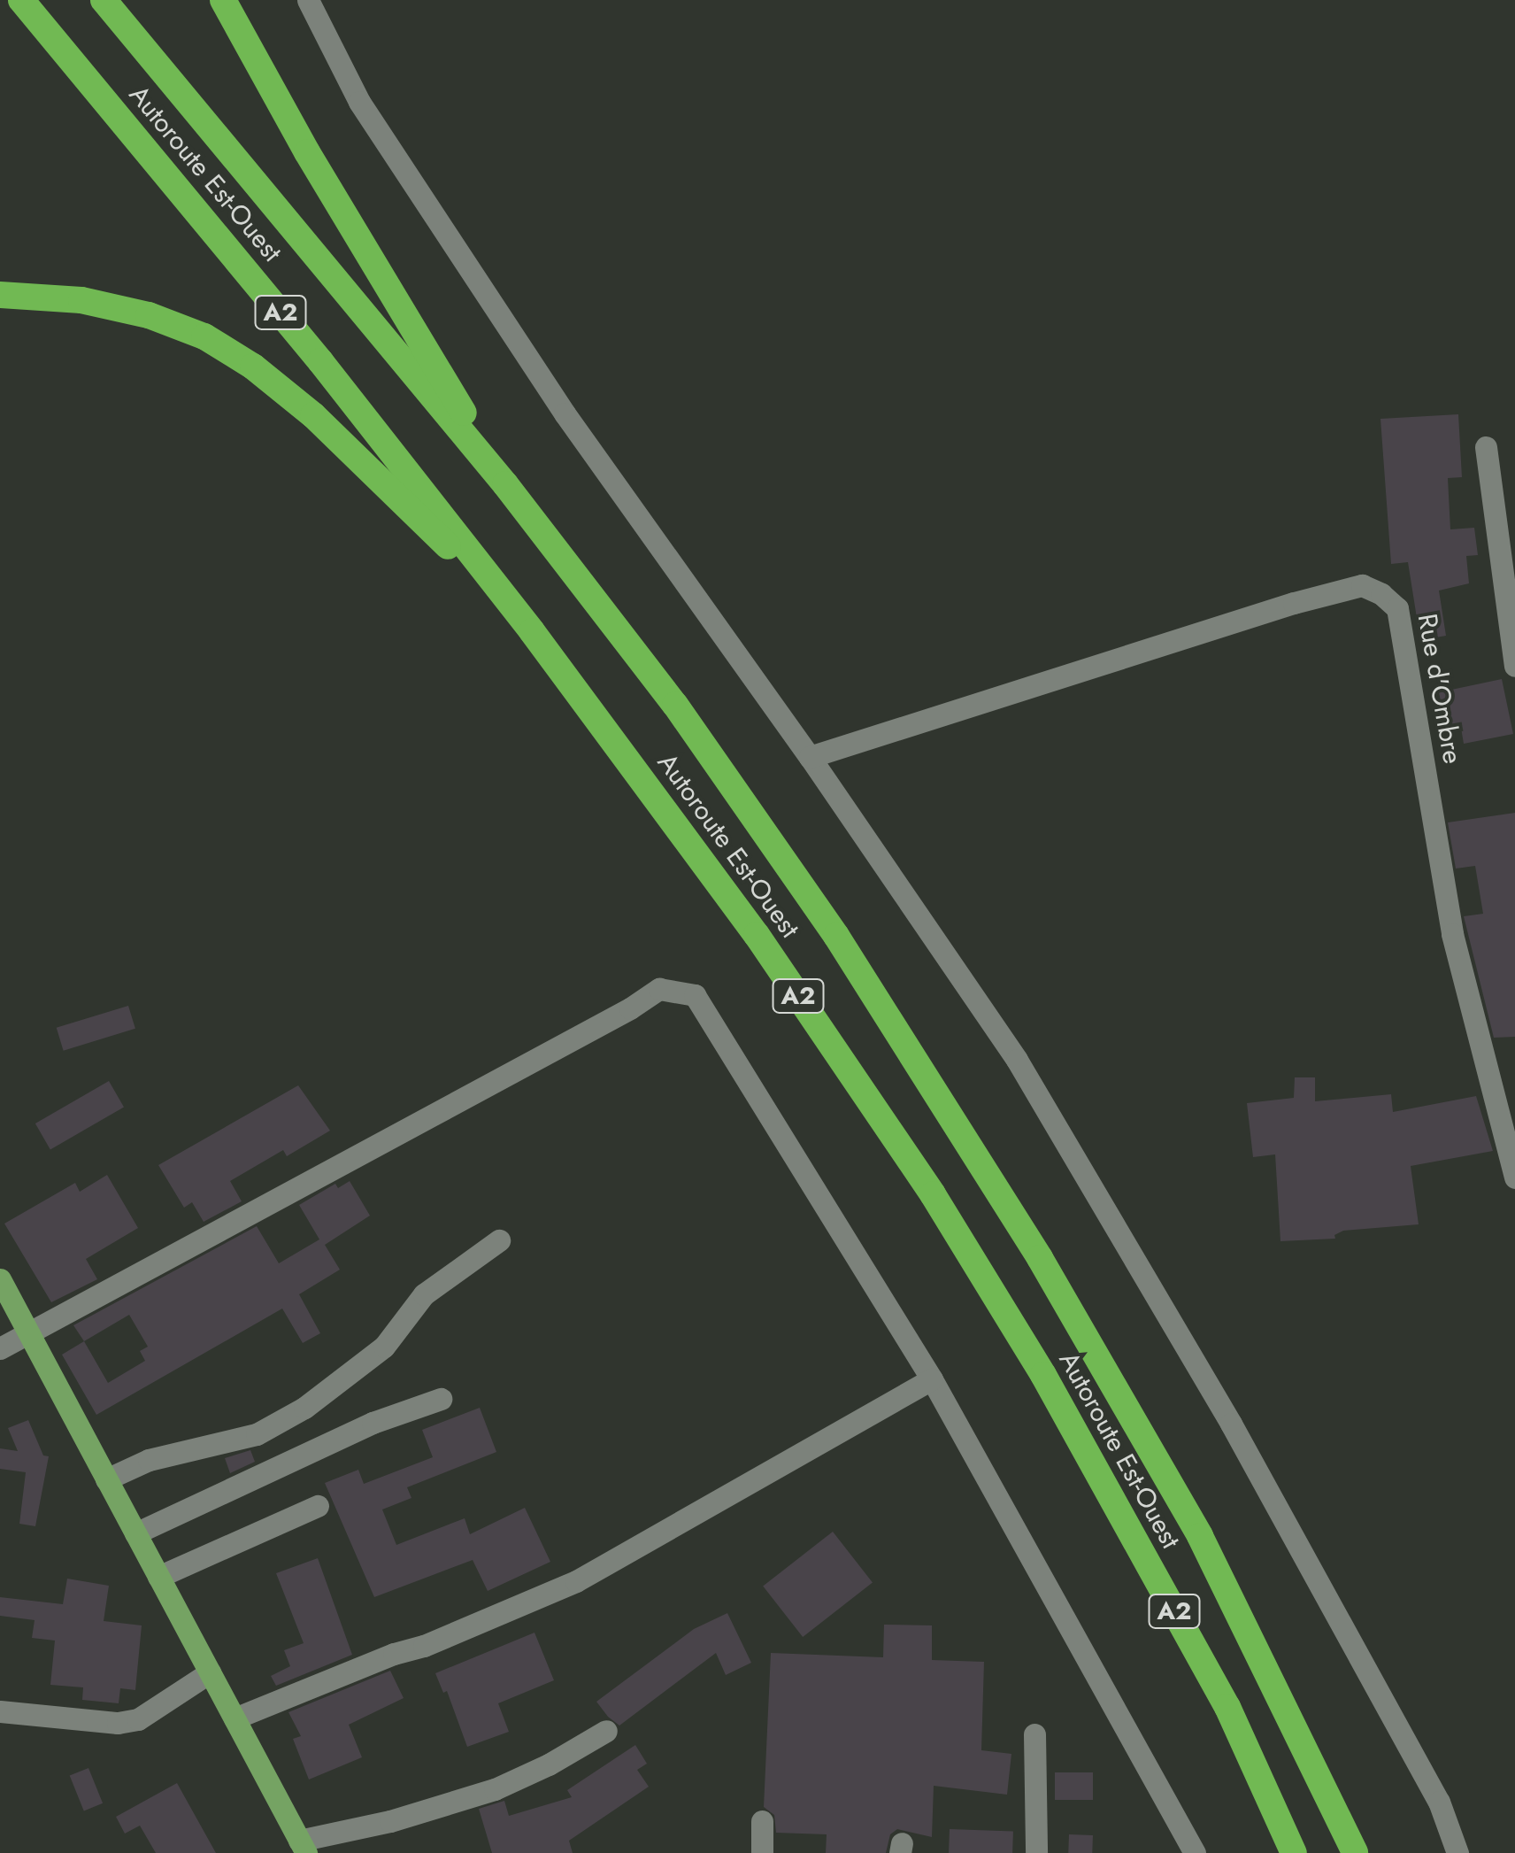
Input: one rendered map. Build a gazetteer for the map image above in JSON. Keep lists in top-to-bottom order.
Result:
{
  "streets": {
    "highway": ["Autoroute Est-Ouest", "A2"],
    "street": ["Rue d'Ombre"]
  }
}
